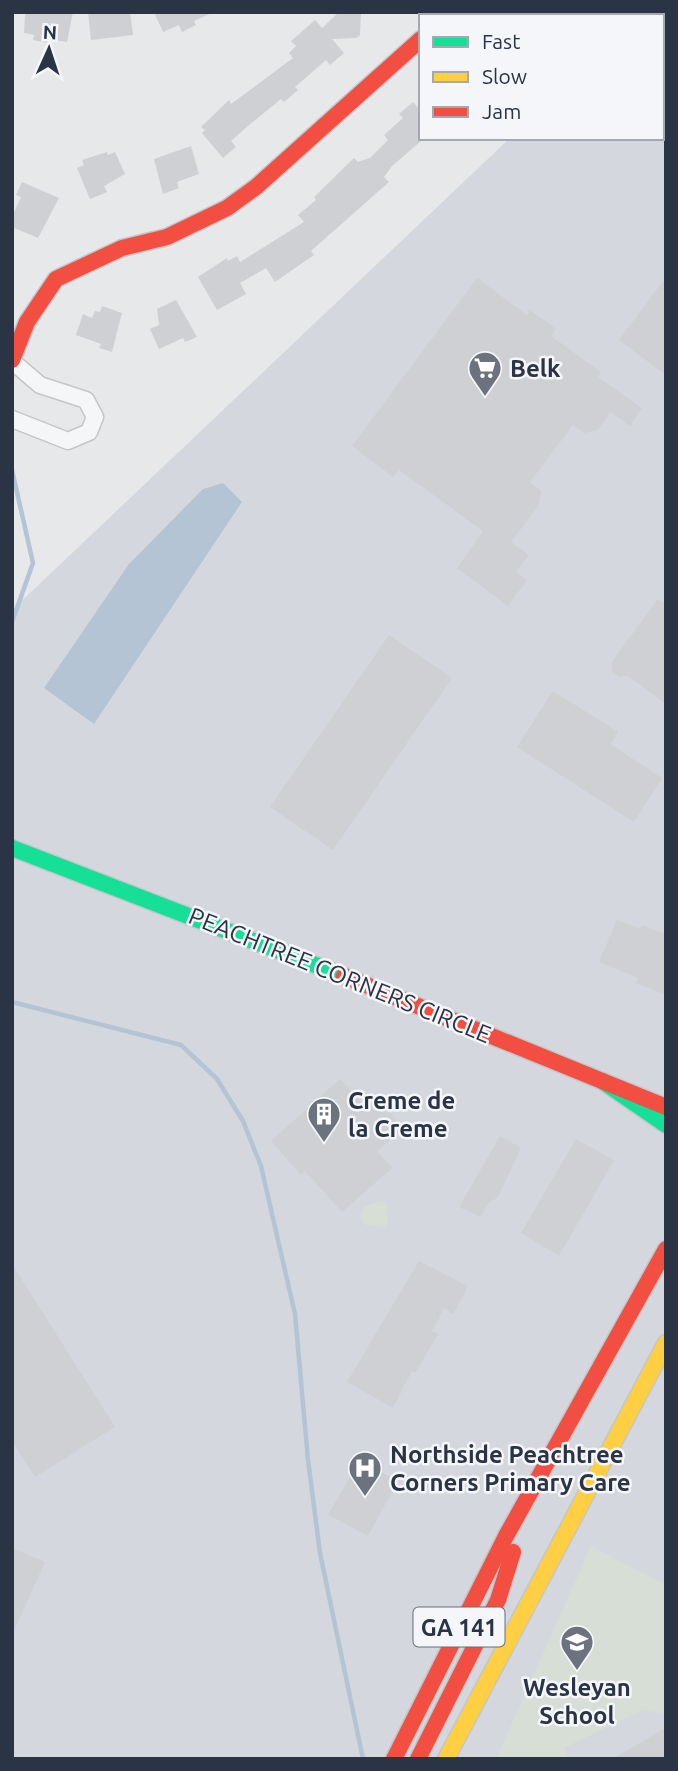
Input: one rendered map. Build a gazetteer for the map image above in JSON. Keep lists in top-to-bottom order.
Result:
{
  "streets": {
    "main road": ["PEACHTREE CORNERS CIRCLE", "GA 141"]
  },
  "places": {
    "supermarket": ["Belk"],
    "building": ["Creme de la Creme"],
    "hospital": ["Northside Peachtree Corners Primary Care"],
    "school or university": ["Wesleyan School"]
  },
  "legend": ["Fast", "Slow", "Jam"],
  "north": "top"
}
